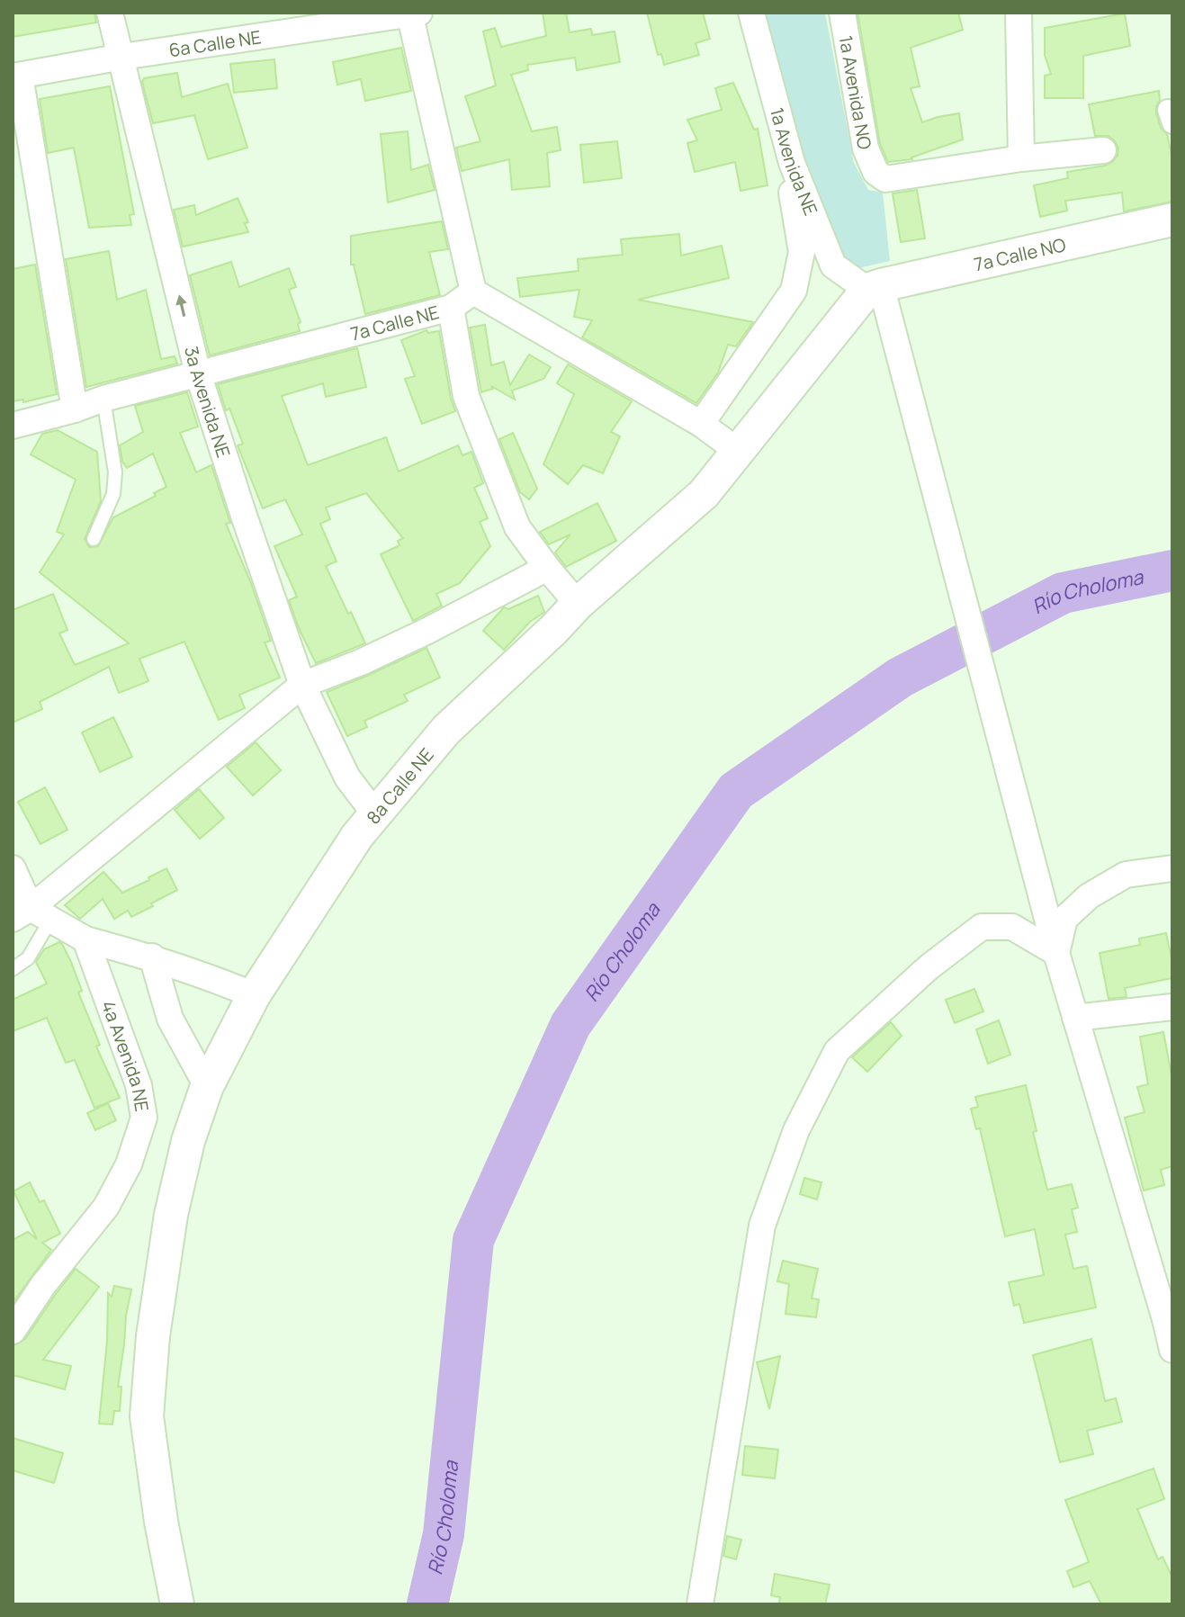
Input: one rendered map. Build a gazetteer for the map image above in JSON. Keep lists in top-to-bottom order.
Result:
{
  "streets": {
    "street": [
      "6a Calle NE",
      "1a Avenida NO",
      "1a Avenida NE",
      "7a Calle NO",
      "7a Calle NE",
      "3a Avenida NE",
      "8a Calle NE",
      "4a Avenida NE"
    ]
  },
  "crossings": [
    ["6a Calle NE", "3a Avenida NE"],
    ["1a Avenida NE", "7a Calle NO"],
    ["7a Calle NE", "3a Avenida NE"],
    ["3a Avenida NE", "8a Calle NE"]
  ],
  "water": ["Río Choloma"]
}
